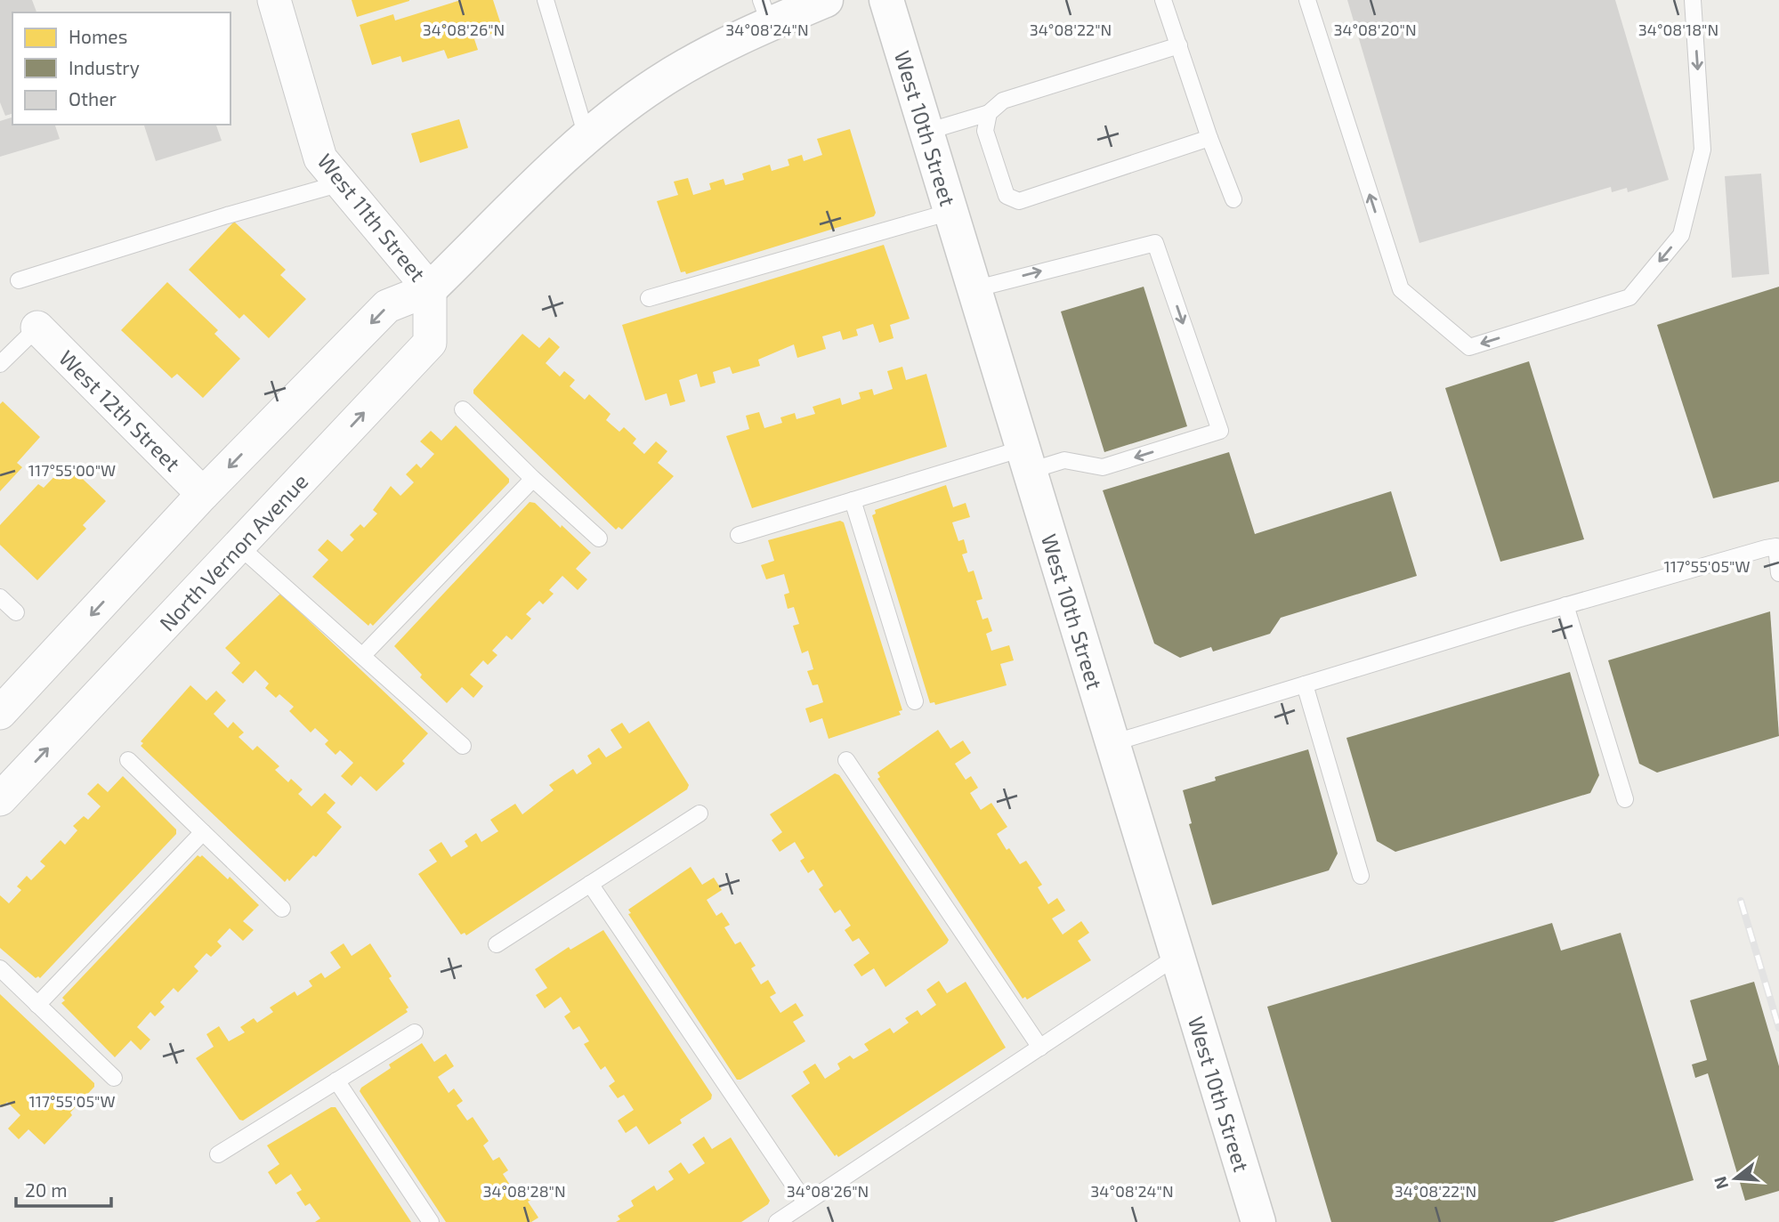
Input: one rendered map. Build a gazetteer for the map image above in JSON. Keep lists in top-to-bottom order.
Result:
{
  "streets": {
    "street": [
      "West 10th Street",
      "West 11th Street",
      "West 12th Street",
      "North Vernon Avenue"
    ]
  },
  "crossings": [
    ["West 11th Street", "North Vernon Avenue"]
  ],
  "legend": ["Homes", "Industry", "Other"],
  "scale_bar": "20 m",
  "north": "left",
  "coordinates": [
    "34°08'26\"N",
    "34°08'24\"N",
    "34°08'22\"N",
    "34°08'20\"N",
    "34°08'18\"N",
    "117°55'00\"W",
    "117°55'05\"W",
    "34°08'28\"N"
  ]
}
